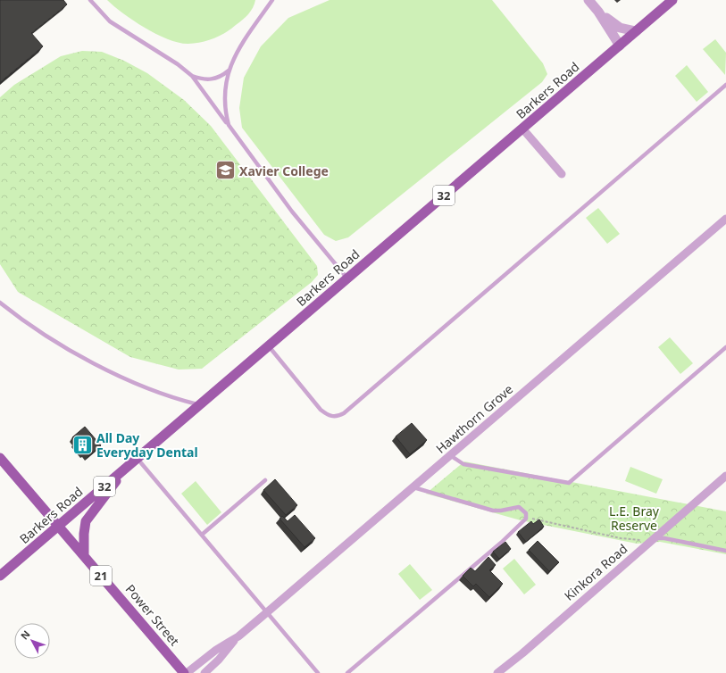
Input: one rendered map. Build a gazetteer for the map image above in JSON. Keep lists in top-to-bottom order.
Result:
{
  "streets": {
    "main road": [
      "Barkers Road",
      "32",
      "21",
      "Power Street"
    ],
    "street": ["Hawthorn Grove", "Kinkora Road"]
  },
  "crossings": [
    ["Barkers Road", "21"],
    ["Barkers Road", "Power Street"],
    ["21", "Power Street"]
  ],
  "parks": ["L.E. Bray Reserve"],
  "places": {
    "school or university": ["Xavier College"],
    "building": ["All Day Everyday Dental"]
  },
  "north": "top left"
}
